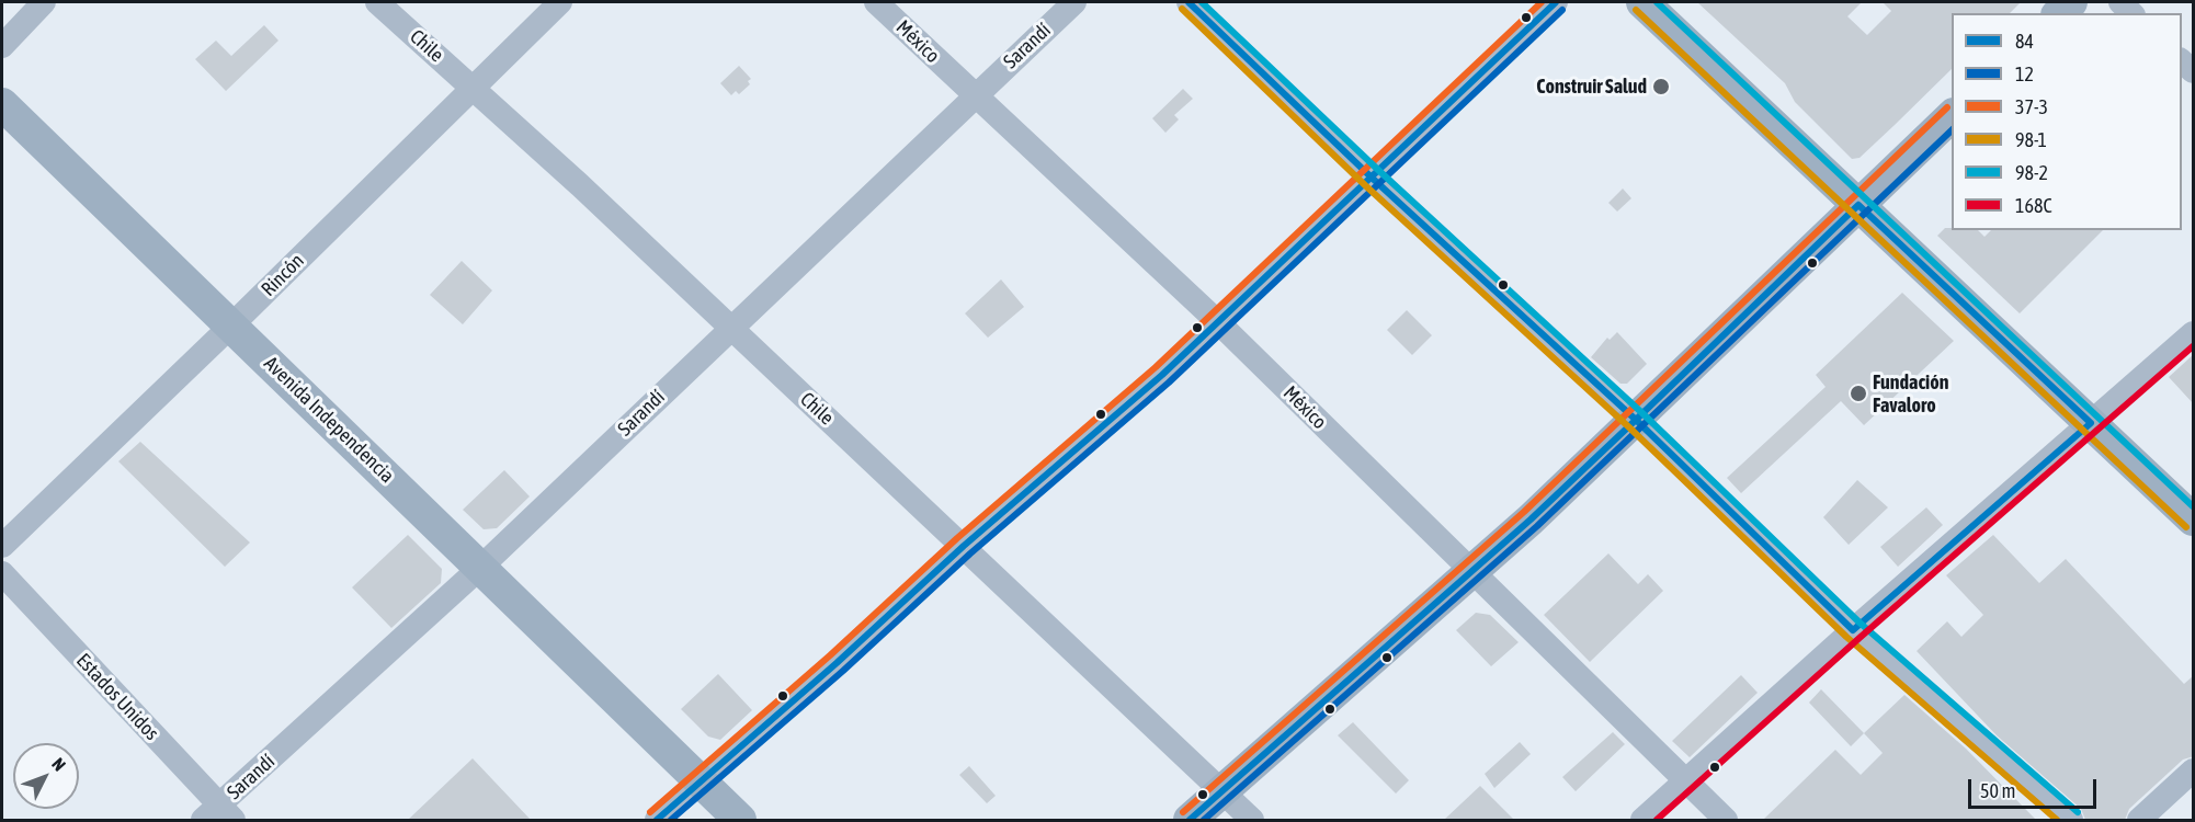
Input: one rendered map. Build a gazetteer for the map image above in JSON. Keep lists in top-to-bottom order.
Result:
{
  "streets": {
    "main road": ["Avenida Independencia"],
    "street": [
      "México",
      "Chile",
      "Sarandí",
      "Rincón",
      "Estados Unidos"
    ]
  },
  "crossings": [
    ["México", "Sarandí"],
    ["Chile", "Sarandí"],
    ["Chile", "Rincón"],
    ["Sarandí", "Avenida Independencia"],
    ["Sarandí", "Estados Unidos"],
    ["Rincón", "Avenida Independencia"]
  ],
  "places": ["Construir Salud", "Fundación Favaloro"],
  "lines": [
    "transit line 84",
    "transit line 37-3",
    "transit line 98-2",
    "transit line 98-1",
    "transit line 12",
    "transit line 168C"
  ],
  "legend": [
    "84",
    "12",
    "37-3",
    "98-1",
    "98-2",
    "168C"
  ],
  "scale_bar": "50 m",
  "north": "top right"
}
